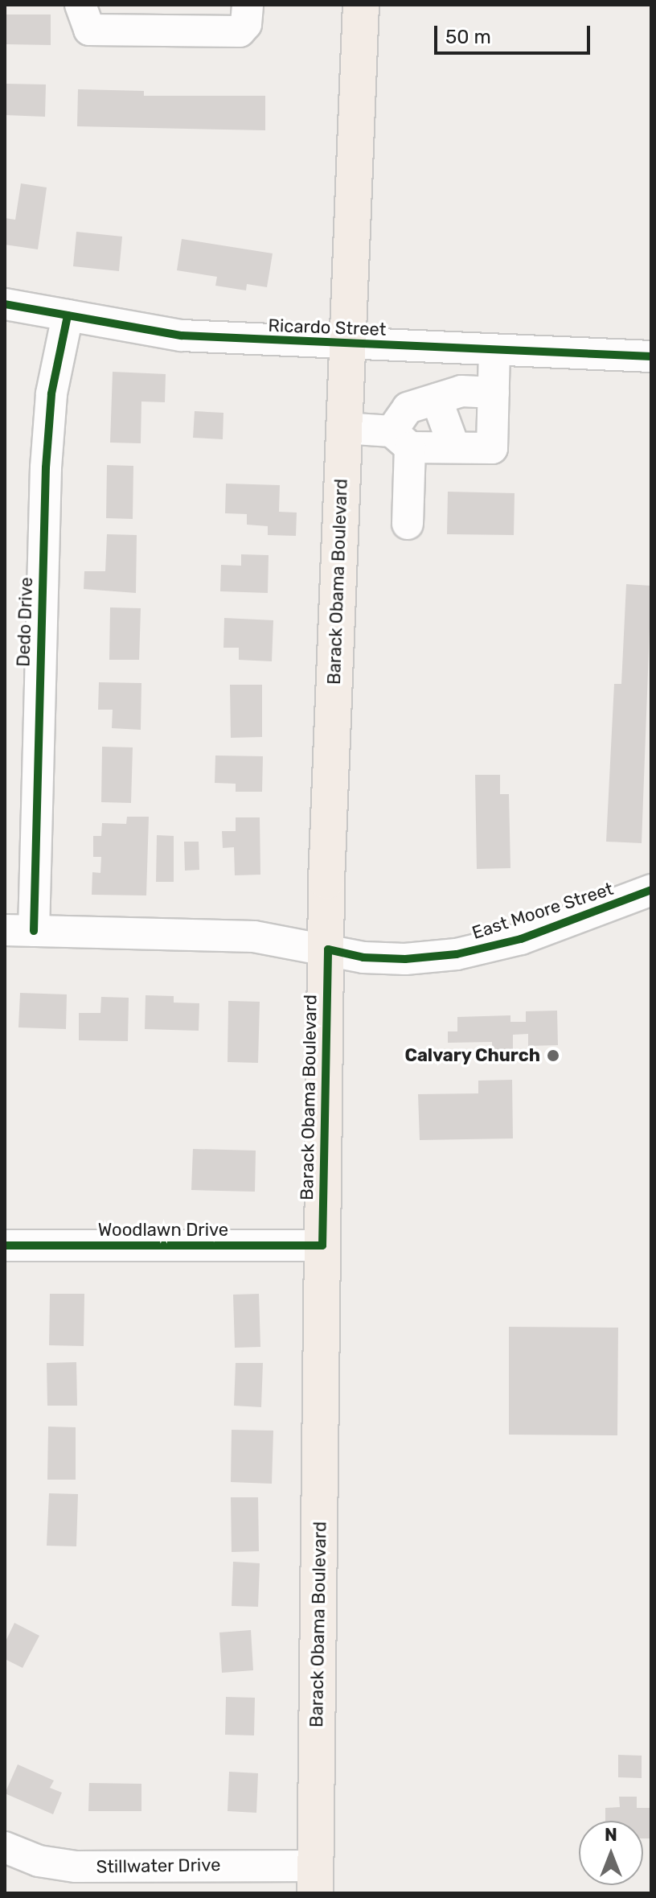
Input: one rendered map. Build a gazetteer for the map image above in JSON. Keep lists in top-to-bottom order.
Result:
{
  "streets": {
    "main road": ["Barack Obama Boulevard"],
    "street": [
      "Ricardo Street",
      "Dedo Drive",
      "East Moore Street",
      "Woodlawn Drive",
      "Stillwater Drive"
    ]
  },
  "crossings": [
    ["Ricardo Street", "Barack Obama Boulevard"],
    ["Ricardo Street", "Dedo Drive"],
    ["Barack Obama Boulevard", "East Moore Street"],
    ["Barack Obama Boulevard", "Woodlawn Drive"],
    ["Barack Obama Boulevard", "Stillwater Drive"],
    ["Dedo Drive", "East Moore Street"]
  ],
  "places": ["Calvary Church"],
  "scale_bar": "50 m",
  "north": "top"
}
